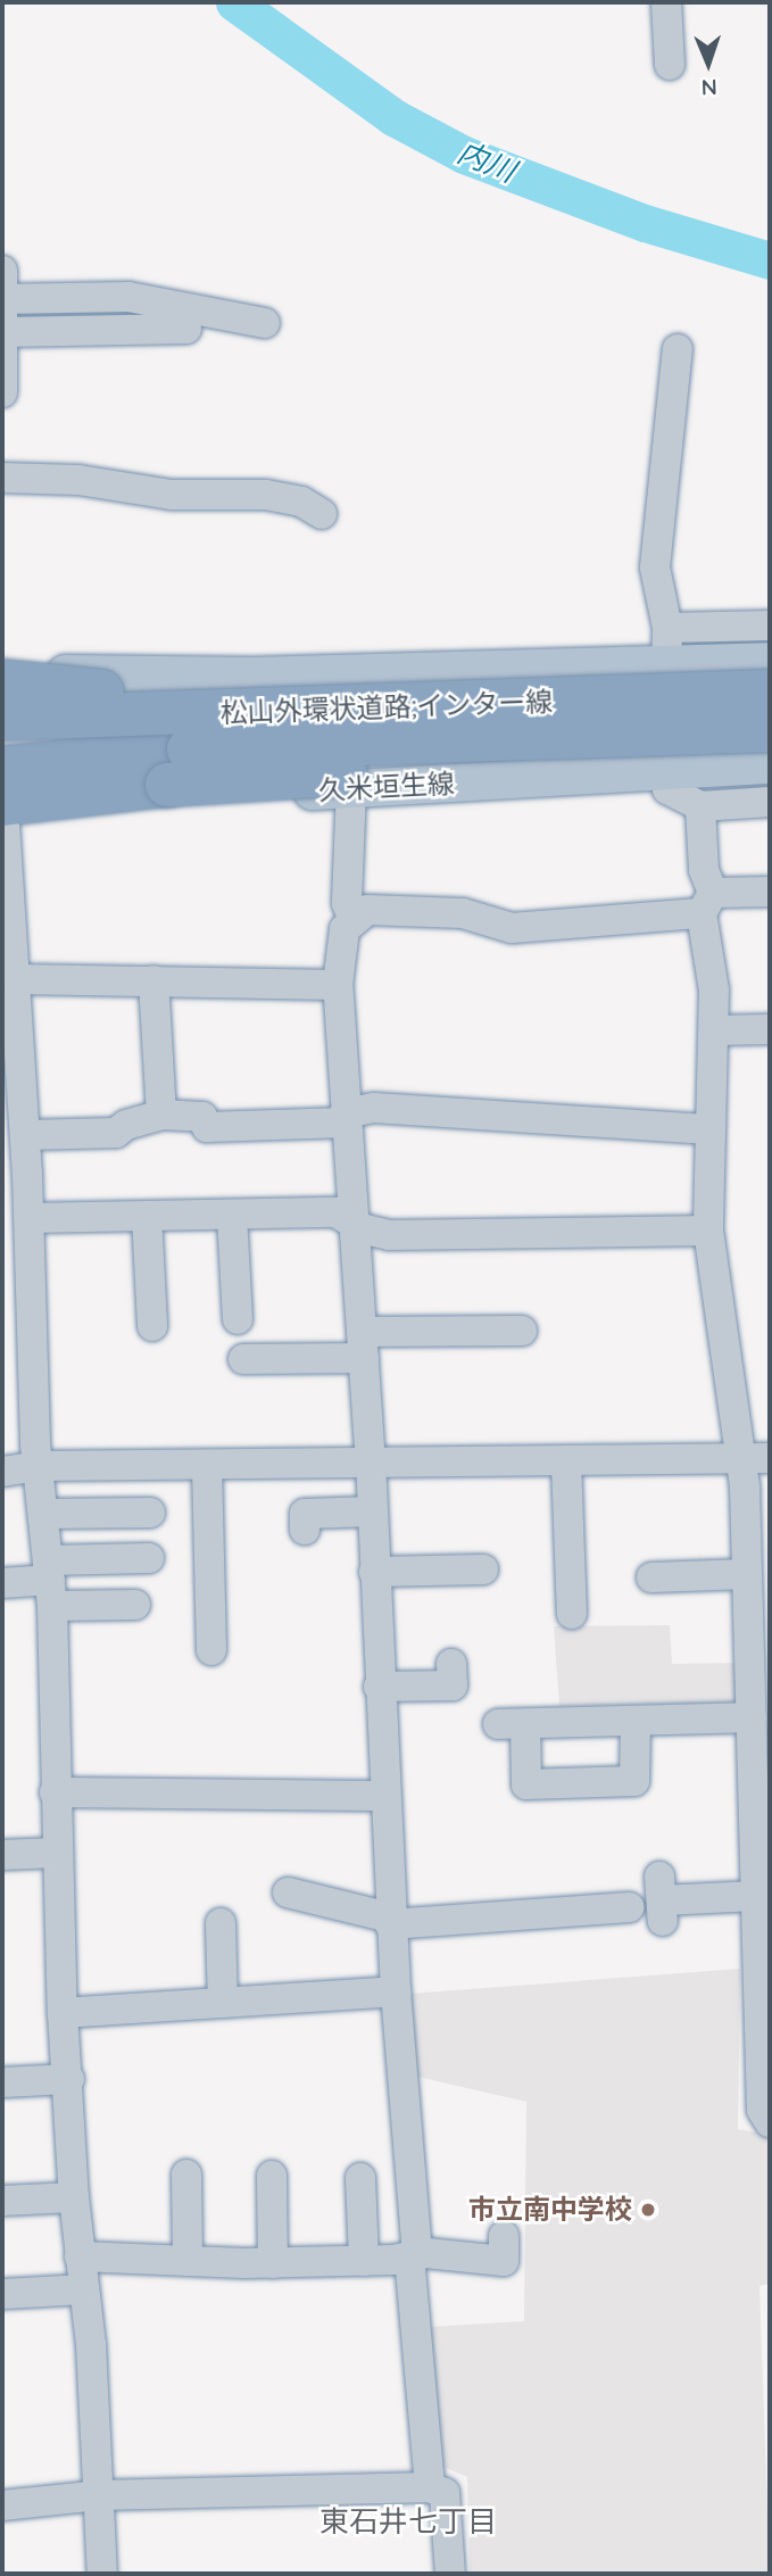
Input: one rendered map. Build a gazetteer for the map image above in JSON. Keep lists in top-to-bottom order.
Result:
{
  "streets": {
    "highway": ["松山外環状道路;インター線"],
    "main road": ["久米垣生線"]
  },
  "crossings": [
    ["松山外環状道路;インター線", "久米垣生線"]
  ],
  "districts": ["東石井七丁目"],
  "water": ["内川"],
  "places": ["市立南中学校"],
  "north": "bottom"
}
